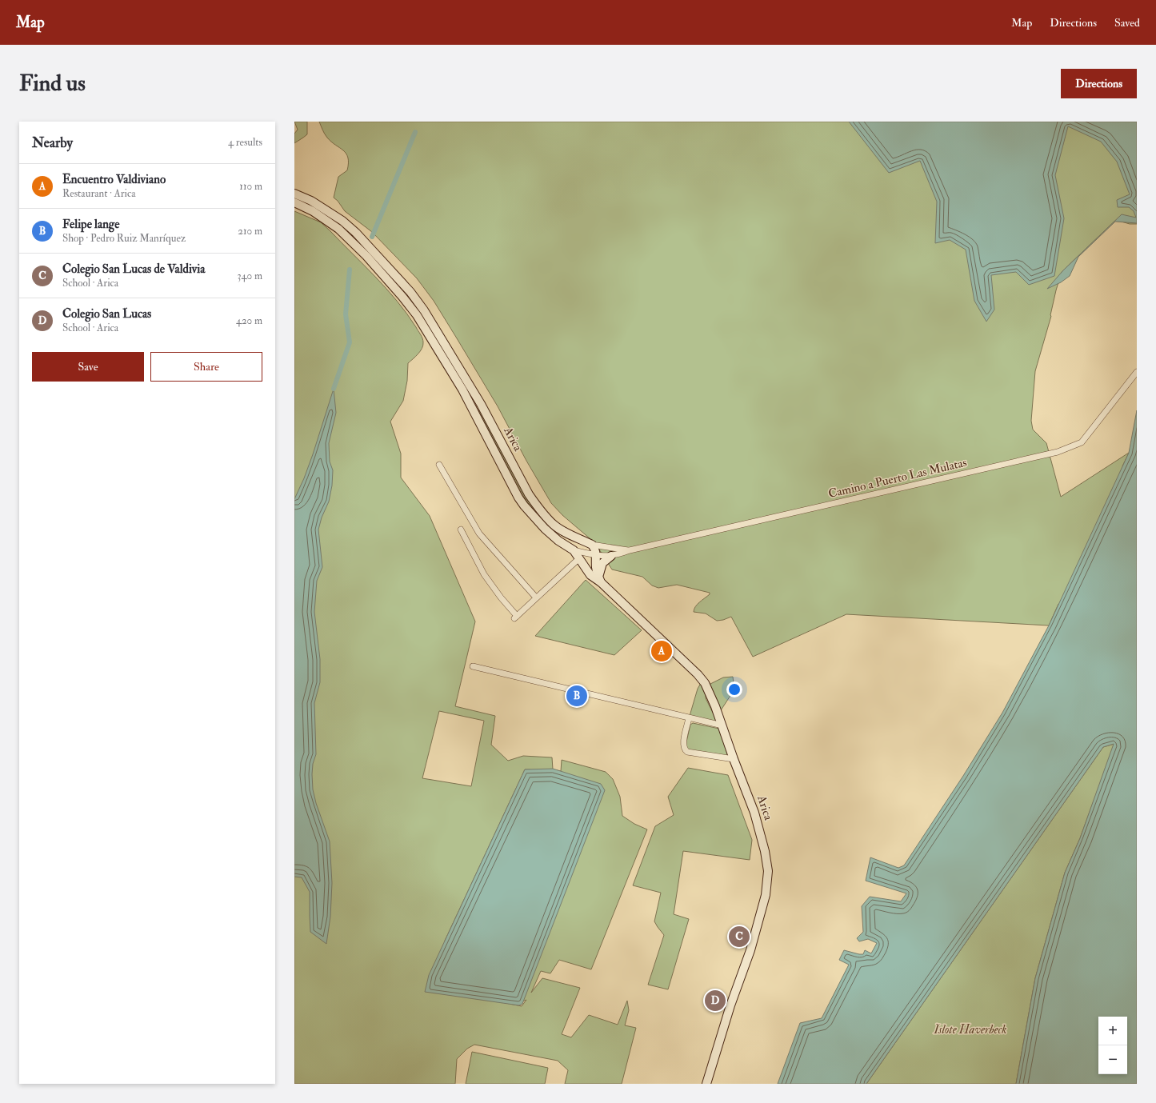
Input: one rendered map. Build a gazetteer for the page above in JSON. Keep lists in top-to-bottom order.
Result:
{
  "streets": {
    "main road": ["Arica"],
    "street": ["Camino a Puerto Las Mulatas"]
  },
  "crossings": [
    ["Arica", "Camino a Puerto Las Mulatas"]
  ],
  "parks": ["Islote Haverbeck"],
  "page": {
    "header": "Map",
    "nav": ["Map", "Directions", "Saved"],
    "buttons": [
      "Directions",
      ["Save", "Share"]
    ],
    "title": "Find us",
    "heading": ["Nearby", "4 results"],
    "list": [
      {
        "mark": "A",
        "name": "Encuentro Valdiviano",
        "note": "Restaurant · Arica",
        "value": "110 m"
      },
      {
        "mark": "B",
        "name": "Felipe lange",
        "note": "Shop · Pedro Ruiz Manríquez",
        "value": "210 m"
      },
      {
        "mark": "C",
        "name": "Colegio San Lucas de Valdivia",
        "note": "School · Arica",
        "value": "340 m"
      },
      {
        "mark": "D",
        "name": "Colegio San Lucas",
        "note": "School · Arica",
        "value": "420 m"
      }
    ],
    "pins": [
      "A",
      "B",
      "C",
      "D"
    ],
    "map_buttons": ["+", "−"]
  }
}
